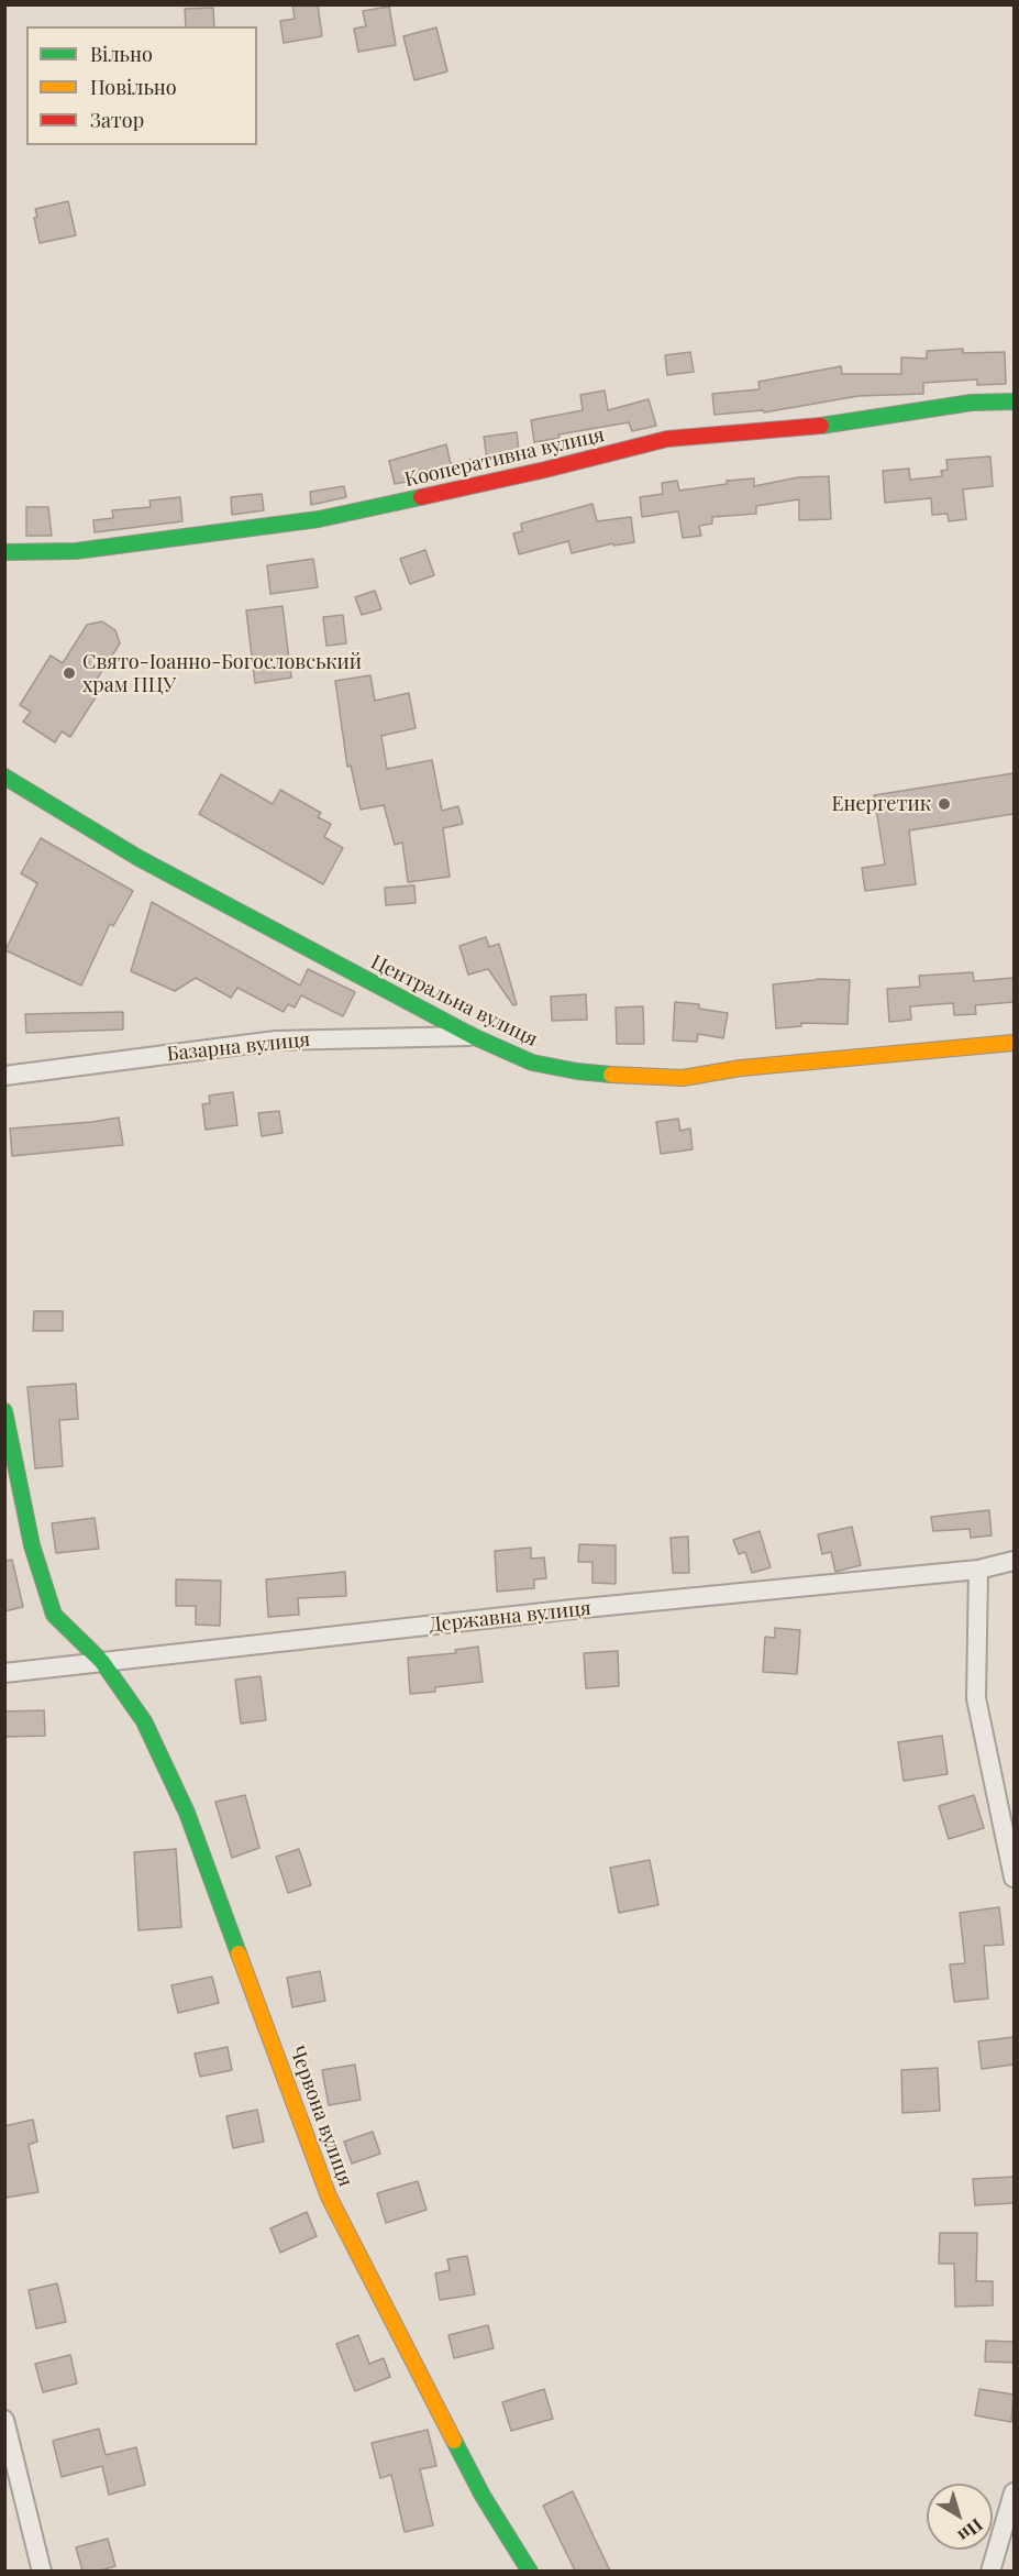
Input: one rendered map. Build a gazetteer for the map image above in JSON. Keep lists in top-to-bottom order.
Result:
{
  "streets": {
    "street": [
      "Кооперативна вулиця",
      "Центральна вулиця",
      "Базарна вулиця",
      "Державна вулиця",
      "Червона вулиця"
    ]
  },
  "crossings": [
    ["Центральна вулиця", "Базарна вулиця"],
    ["Державна вулиця", "Червона вулиця"]
  ],
  "places": ["Свято-Іоанно-Богословський храм ПЦУ", "Енергетик"],
  "legend": ["Вільно", "Повільно", "Затор"],
  "north": "bottom right"
}
